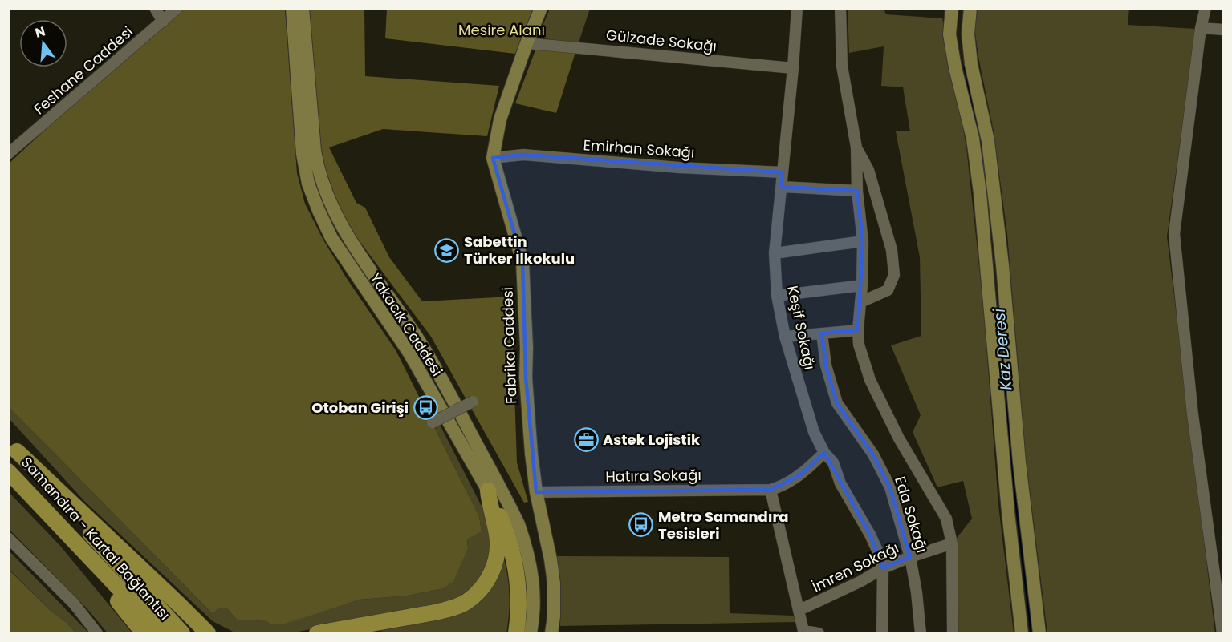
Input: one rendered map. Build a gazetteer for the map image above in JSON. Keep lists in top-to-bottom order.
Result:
{
  "streets": {
    "highway": ["Yakacık Caddesi", "Samandıra - Kartal Bağlantısı"],
    "main road": ["Fabrika Caddesi"],
    "street": [
      "Gülzade Sokağı",
      "Feshane Caddesi",
      "Emirhan Sokağı",
      "Keşif Sokağı",
      "Hatıra Sokağı",
      "Eda Sokağı",
      "İmren Sokağı"
    ]
  },
  "crossings": [
    ["Gülzade Sokağı", "Keşif Sokağı"],
    ["Gülzade Sokağı", "Fabrika Caddesi"],
    ["Emirhan Sokağı", "Keşif Sokağı"],
    ["Emirhan Sokağı", "Fabrika Caddesi"],
    ["Keşif Sokağı", "İmren Sokağı"],
    ["Fabrika Caddesi", "Hatıra Sokağı"],
    ["Eda Sokağı", "İmren Sokağı"]
  ],
  "water": ["Kaz Deresi"],
  "parks": ["Mesire Alanı"],
  "places": {
    "school or university": ["Sabettin Türker İlkokulu"],
    "bus stop": ["Otoban Girişi", "Metro Samandıra Tesisleri"],
    "office": ["Astek Lojistik"]
  },
  "north": "top"
}
